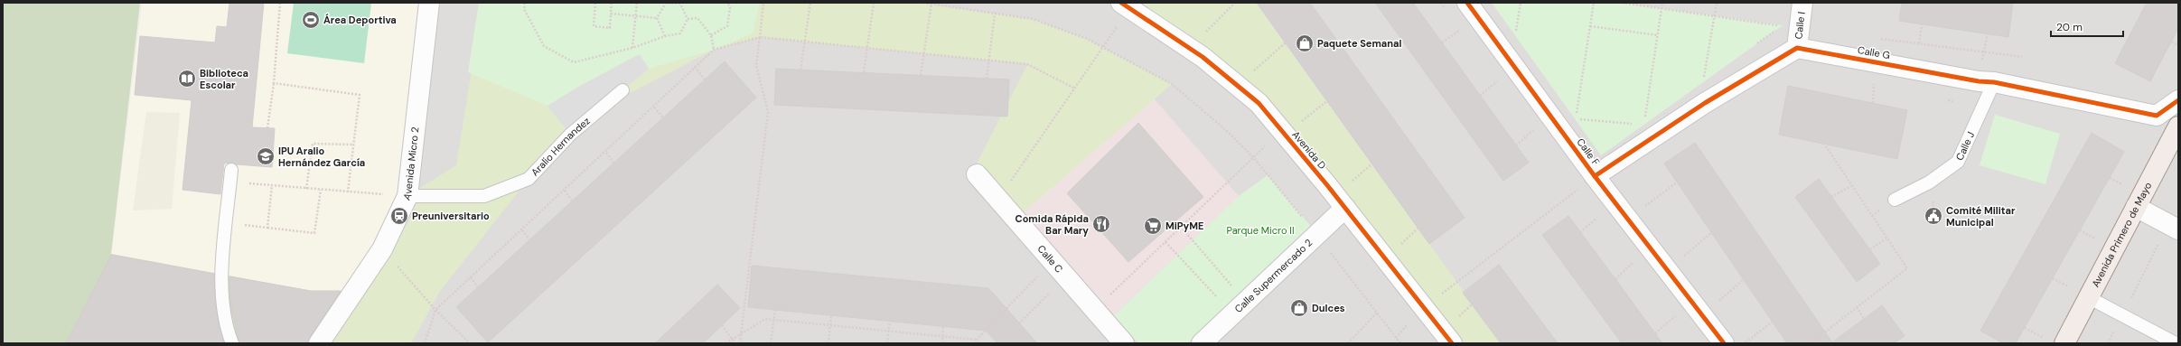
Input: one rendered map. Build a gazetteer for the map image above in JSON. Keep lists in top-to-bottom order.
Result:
{
  "streets": {
    "main road": ["Avenida Primero de Mayo"],
    "street": [
      "Calle I",
      "Calle G",
      "Avenida D",
      "Calle F",
      "Avenida Micro 2",
      "Calle C",
      "Calle Supermercado 2"
    ],
    "lane": ["Calle J", "Aralio Hernandez"]
  },
  "crossings": [
    ["Calle I", "Calle G"],
    ["Calle G", "Calle J"],
    ["Aralio Hernandez", "Avenida Micro 2"],
    ["Avenida D", "Calle Supermercado 2"]
  ],
  "parks": ["Parque Micro II"],
  "places": {
    "sports": ["Área Deportiva"],
    "shop": ["Paquete Semanal", "Dulces"],
    "library": ["Biblioteca Escolar"],
    "school or university": ["IPU Aralio Hernández García"],
    "station": ["Preuniversitario"],
    "public building": ["Comité Militar Municipal"],
    "restaurant": ["Comida Rápida Bar Mary"],
    "supermarket": ["MiPyME"]
  },
  "scale_bar": "20 m"
}
